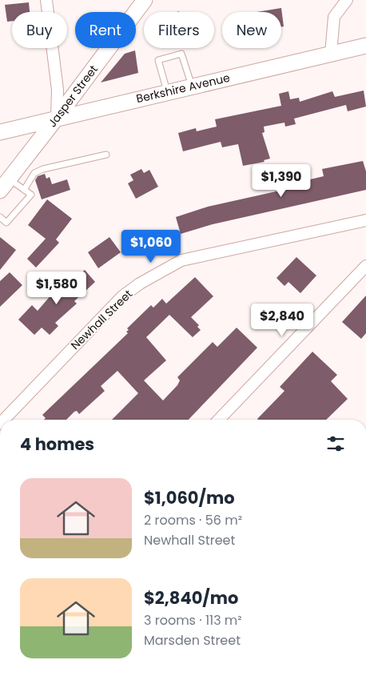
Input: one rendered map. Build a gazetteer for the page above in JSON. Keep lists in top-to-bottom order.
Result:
{
  "streets": {
    "main road": ["Berkshire Avenue", "Jasper Street"],
    "street": ["Newhall Street"]
  },
  "crossings": [
    ["Berkshire Avenue", "Jasper Street"]
  ],
  "page": {
    "chip": [
      "Buy",
      "Rent",
      "Filters",
      "New"
    ],
    "price": [
      "$1,390",
      "$1,060",
      "$1,580",
      "$2,840"
    ],
    "heading": "4 homes",
    "list": [
      {
        "name": "$1,060/mo",
        "note": "2 rooms · 56 m² · Newhall Street"
      },
      {
        "name": "$2,840/mo",
        "note": "3 rooms · 113 m² · Marsden Street"
      }
    ]
  }
}
